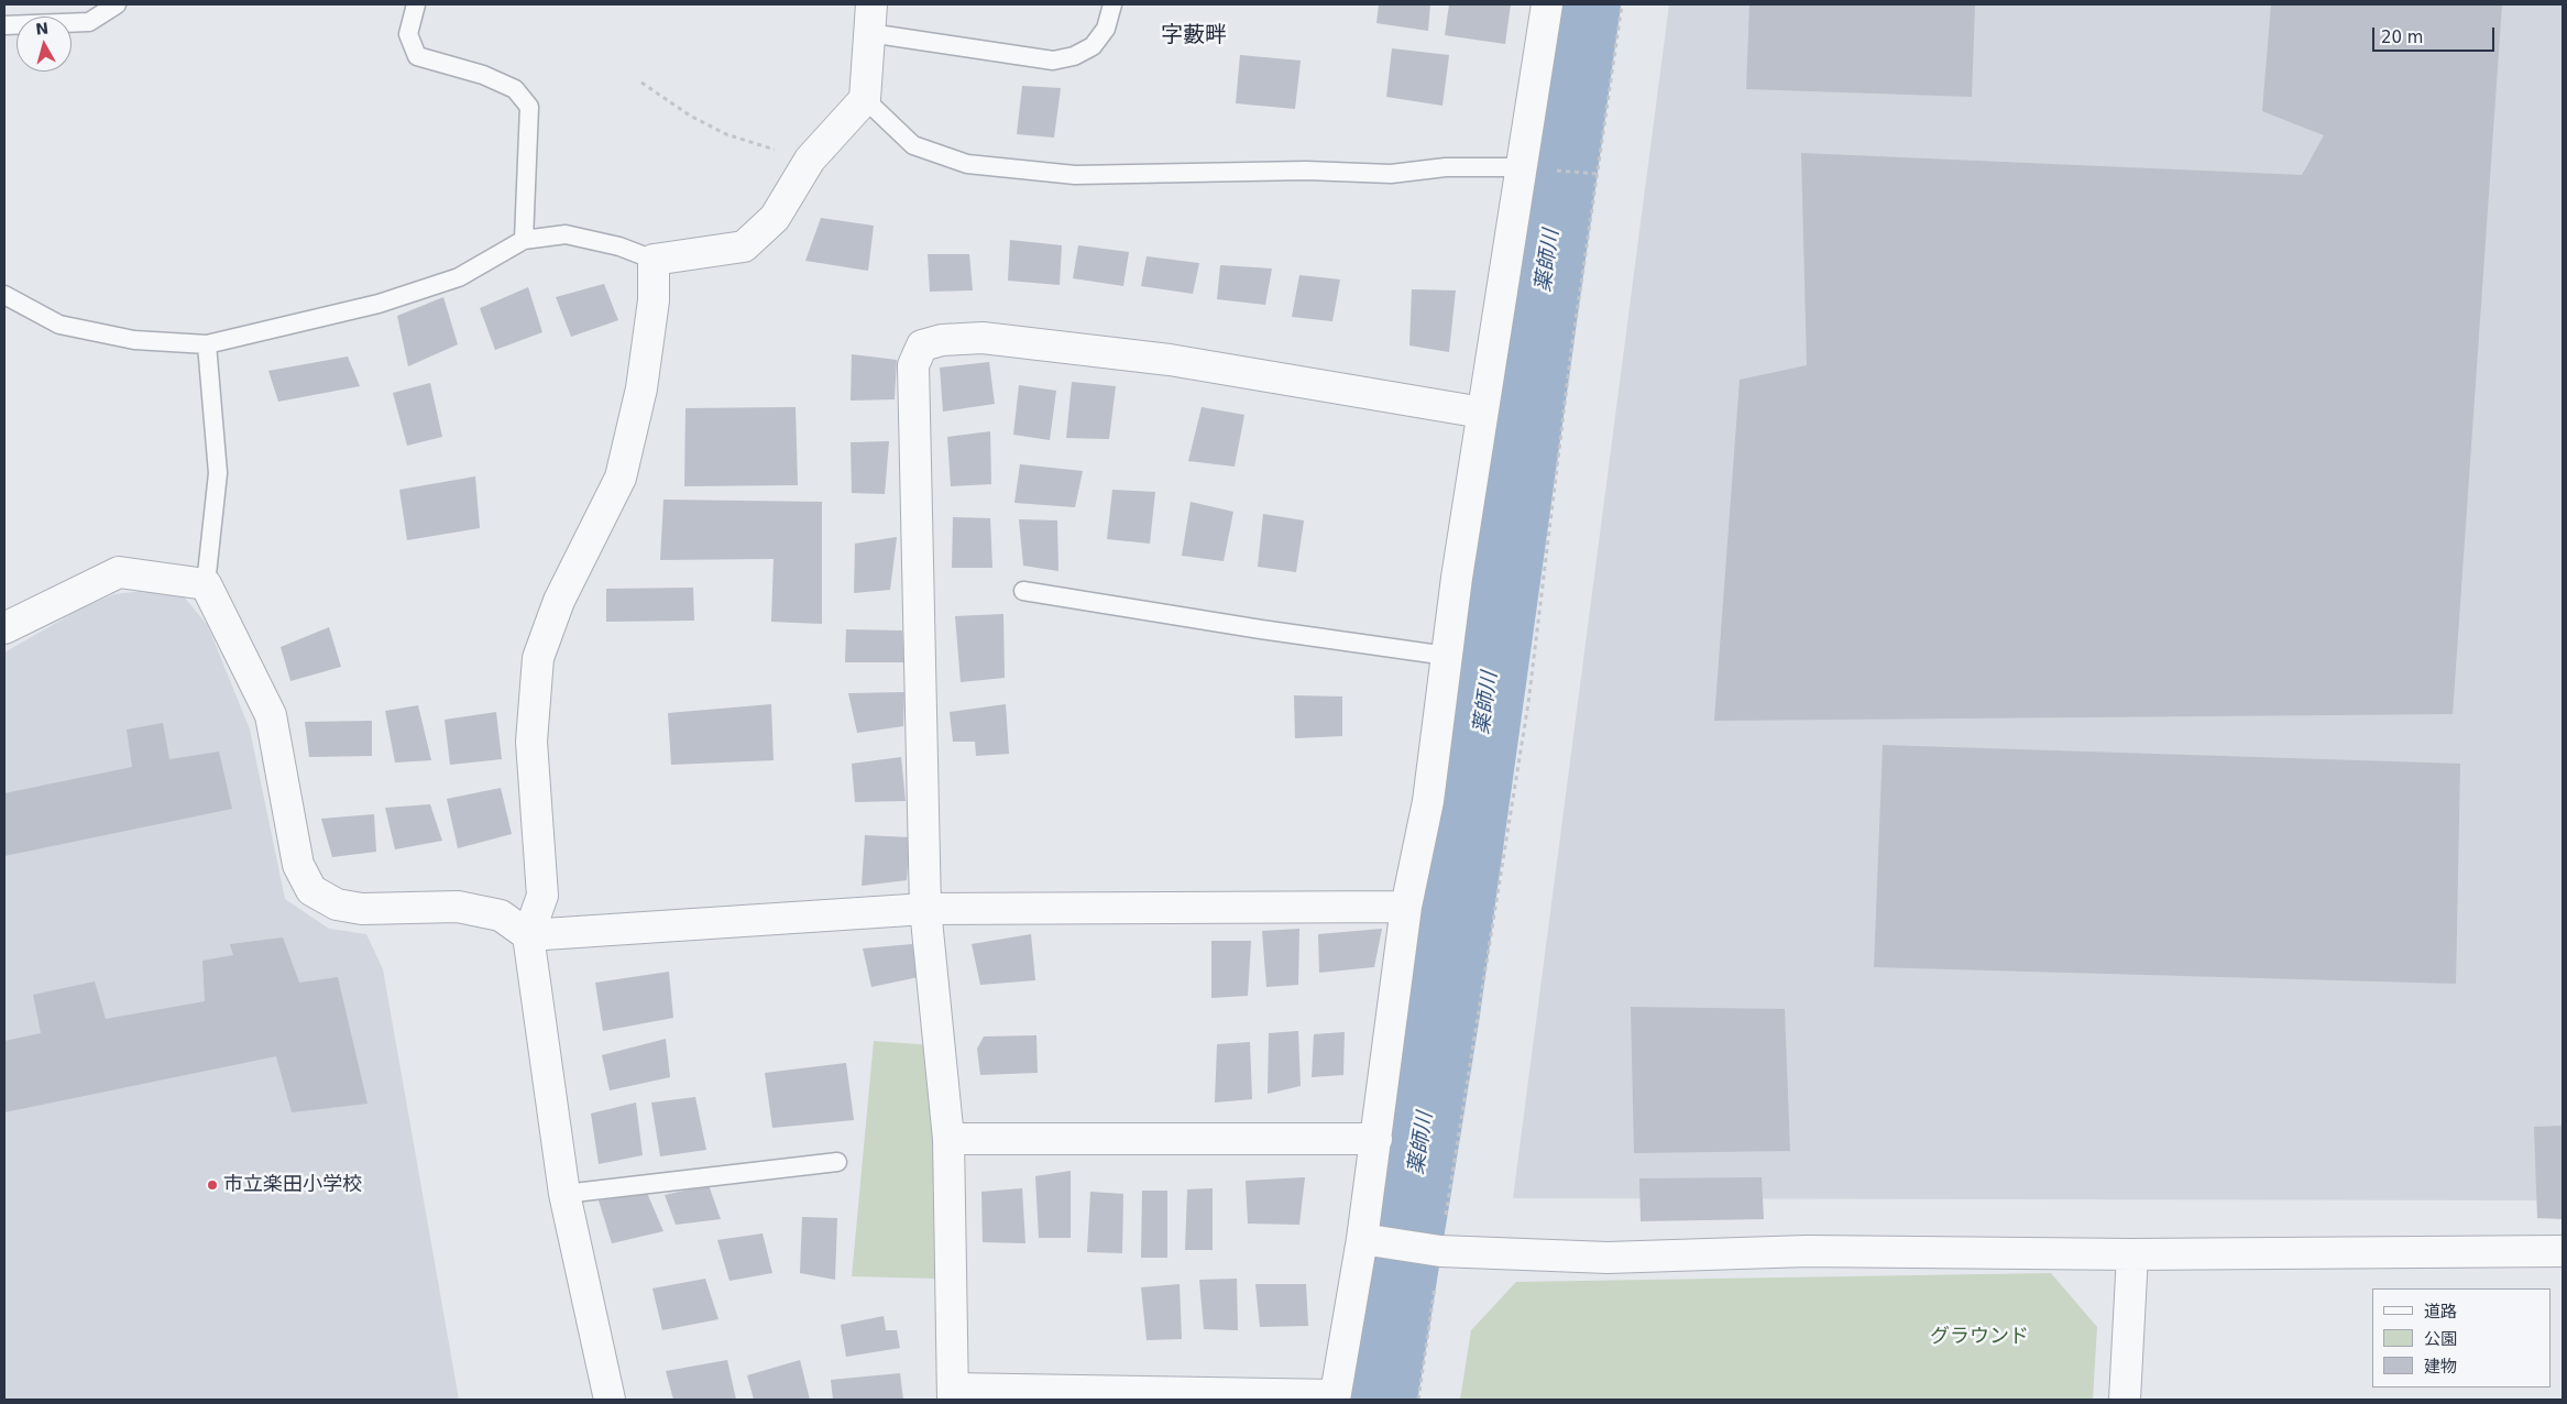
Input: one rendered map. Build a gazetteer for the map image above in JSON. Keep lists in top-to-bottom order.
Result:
{
  "districts": ["字藪畔"],
  "water": ["薬師川"],
  "parks": ["グラウンド"],
  "places": ["市立楽田小学校"],
  "legend": ["道路", "公園", "建物"],
  "scale_bar": "20 m",
  "north": "top"
}
